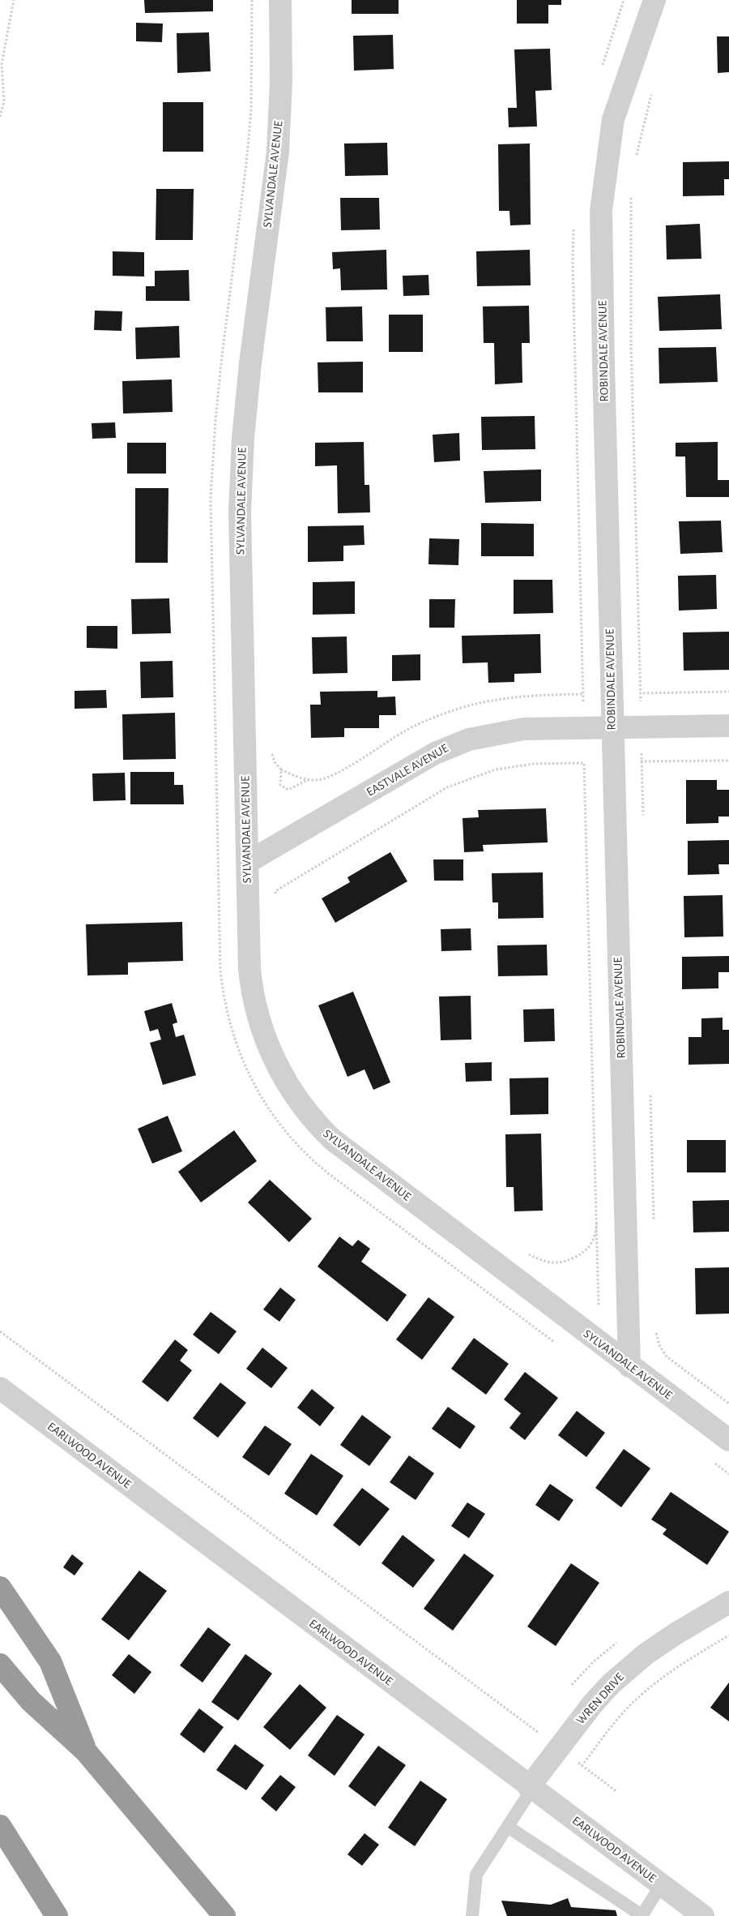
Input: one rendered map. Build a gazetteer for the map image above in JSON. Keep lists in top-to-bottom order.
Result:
{
  "streets": {
    "street": [
      "SYLVANDALE AVENUE",
      "ROBINDALE AVENUE",
      "EASTVALE AVENUE",
      "EARLWOOD AVENUE",
      "WREN DRIVE"
    ]
  },
  "crossings": [
    ["SYLVANDALE AVENUE", "ROBINDALE AVENUE"],
    ["SYLVANDALE AVENUE", "EASTVALE AVENUE"],
    ["ROBINDALE AVENUE", "EASTVALE AVENUE"],
    ["EARLWOOD AVENUE", "WREN DRIVE"]
  ]
}
